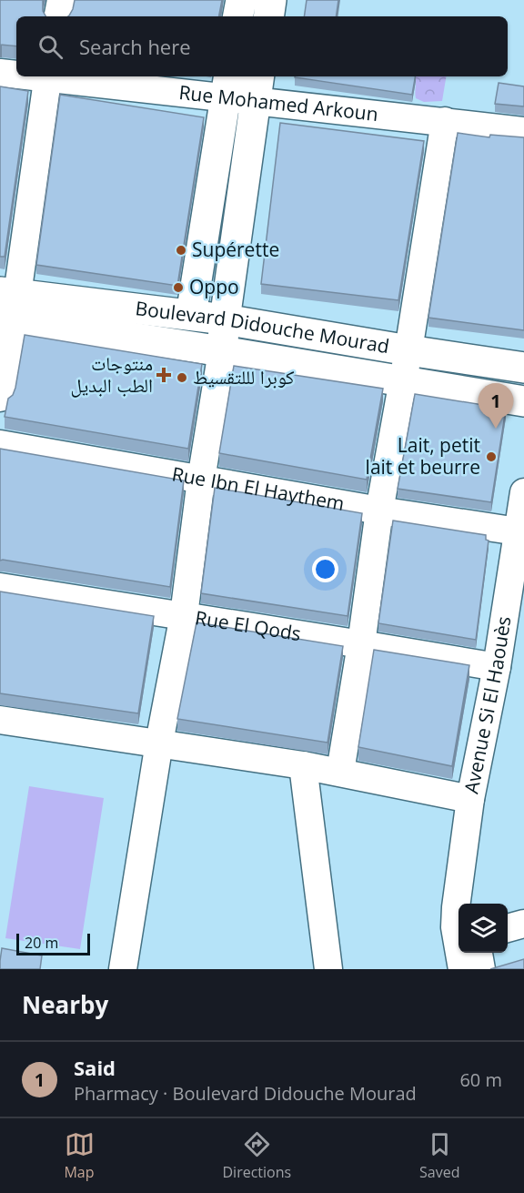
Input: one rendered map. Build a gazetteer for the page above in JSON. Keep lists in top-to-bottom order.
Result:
{
  "streets": {
    "main road": ["Boulevard Didouche Mourad"],
    "street": [
      "Rue Mohamed Arkoun",
      "Rue Ibn El Haythem",
      "Rue El Qods",
      "Avenue Si El Haouès"
    ]
  },
  "crossings": [
    ["Rue Ibn El Haythem", "Avenue Si El Haouès"],
    ["Rue El Qods", "Avenue Si El Haouès"]
  ],
  "places": {
    "other": [
      "Supérette",
      "Oppo",
      "كوبرا لللتقسيط",
      "Lait, petit lait et beurre"
    ],
    "health": ["منتوجات الطب البديل"]
  },
  "scale_bar": "20 m",
  "page": {
    "search": "Search here",
    "pins": "1",
    "scale": "20 m",
    "heading": "Nearby",
    "list": [
      {
        "mark": "1",
        "name": "Said",
        "note": "Pharmacy · Boulevard Didouche Mourad",
        "value": "60 m"
      }
    ],
    "nav": ["Map", "Directions", "Saved"]
  }
}
